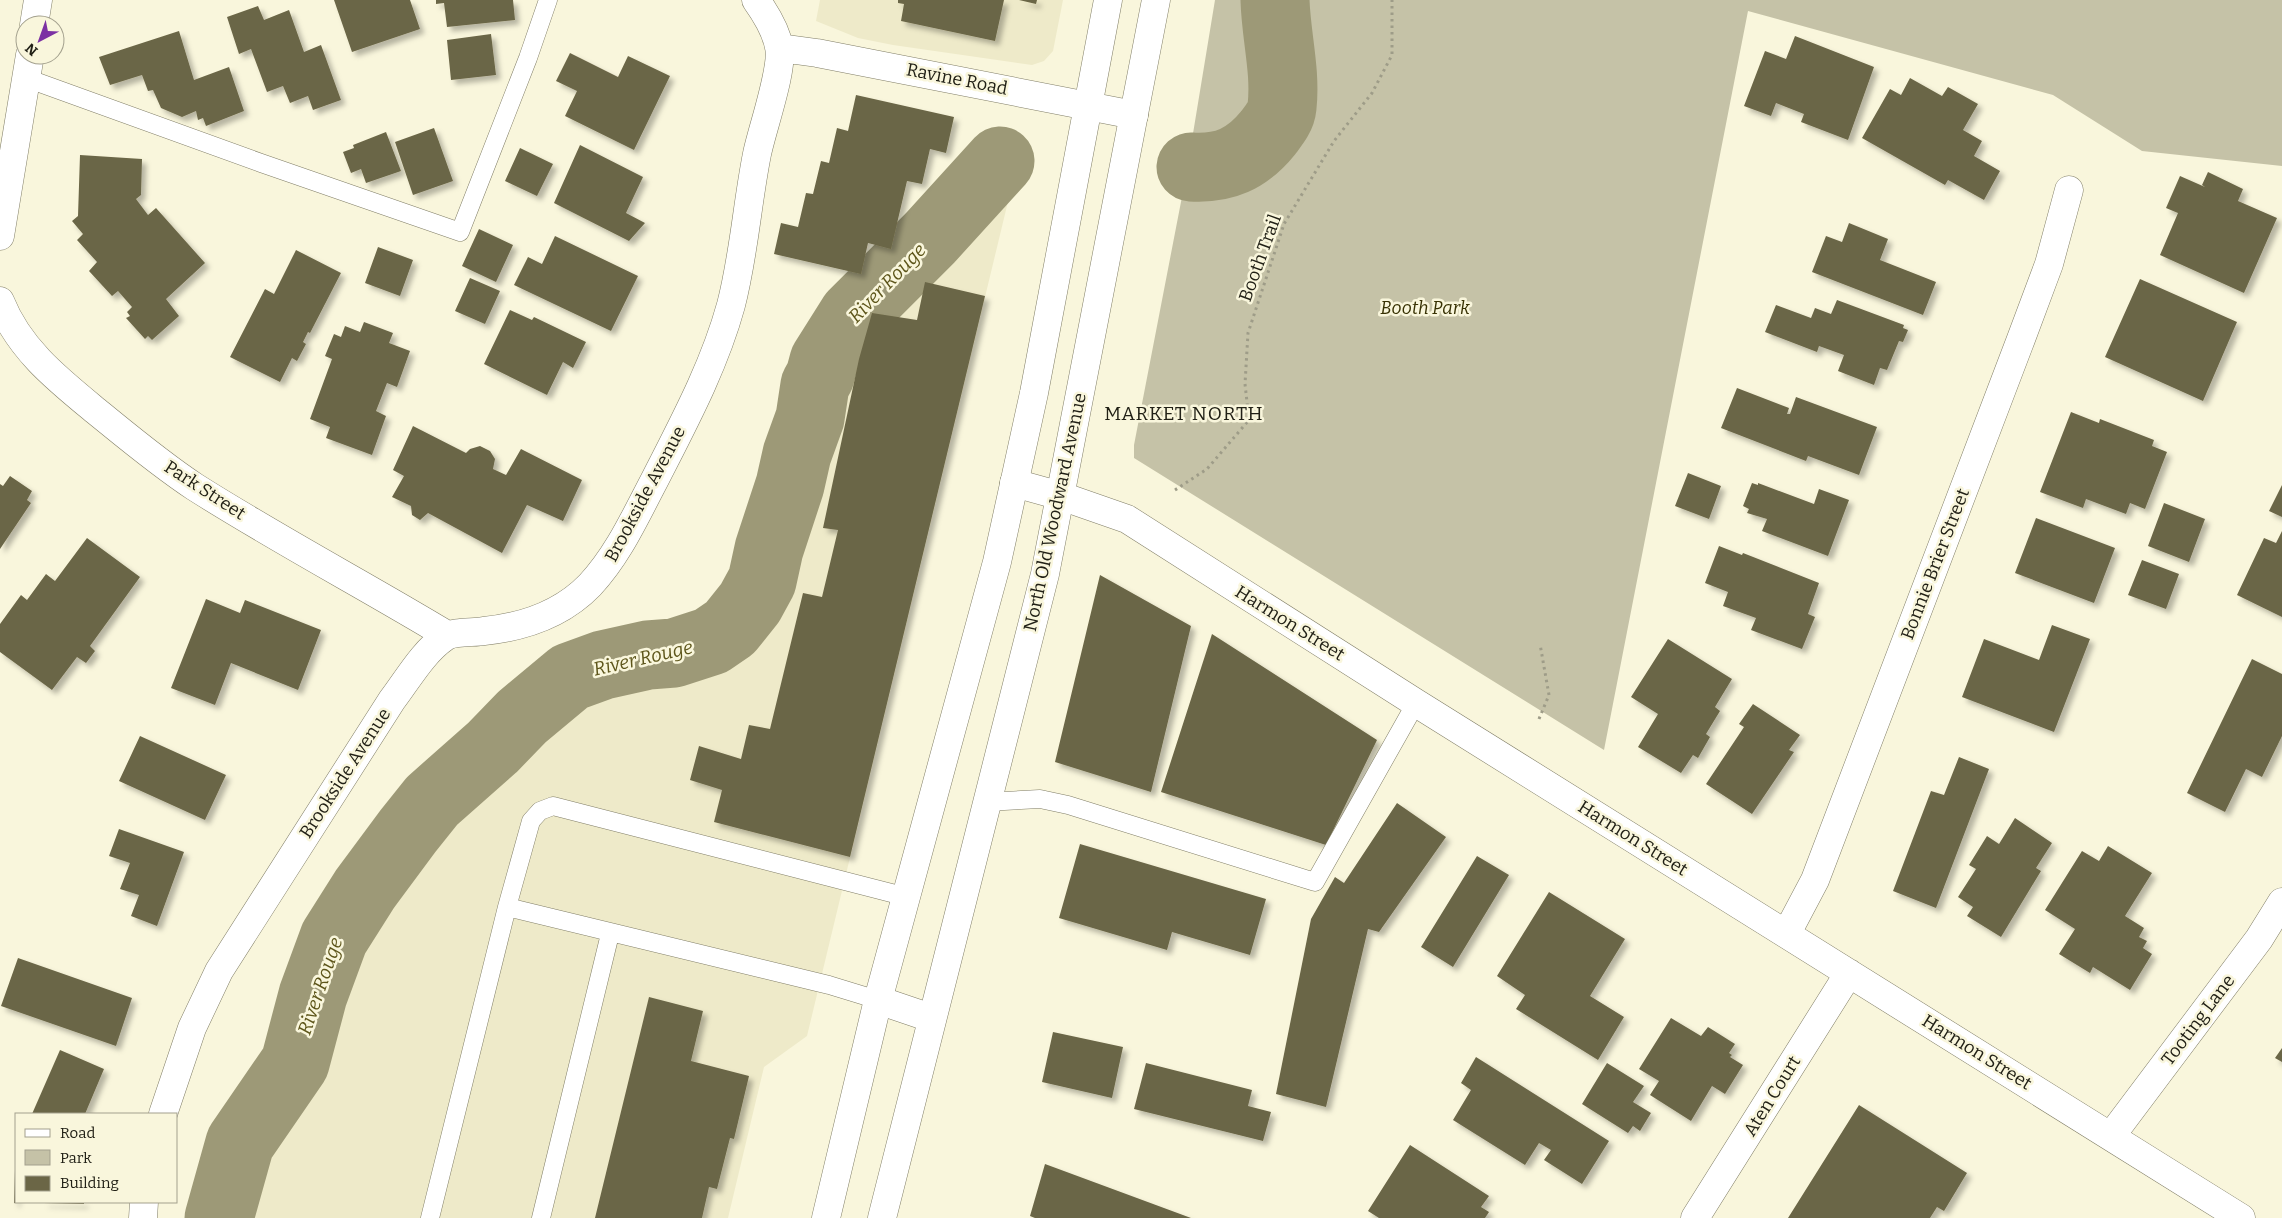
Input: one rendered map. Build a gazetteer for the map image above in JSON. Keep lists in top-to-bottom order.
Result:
{
  "streets": {
    "street": [
      "Ravine Road",
      "Park Street",
      "Brookside Avenue",
      "North Old Woodward Avenue",
      "Bonnie Brier Street",
      "Harmon Street",
      "Tooting Lane",
      "Aten Court"
    ],
    "path": ["Booth Trail"]
  },
  "crossings": [
    ["Ravine Road", "Brookside Avenue"],
    ["Ravine Road", "North Old Woodward Avenue"],
    ["Park Street", "Brookside Avenue"],
    ["North Old Woodward Avenue", "Harmon Street"],
    ["Bonnie Brier Street", "Harmon Street"],
    ["Harmon Street", "Tooting Lane"],
    ["Harmon Street", "Aten Court"]
  ],
  "districts": ["MARKET NORTH"],
  "water": ["River Rouge"],
  "parks": ["Booth Park"],
  "legend": ["Road", "Park", "Building"],
  "north": "bottom left"
}
